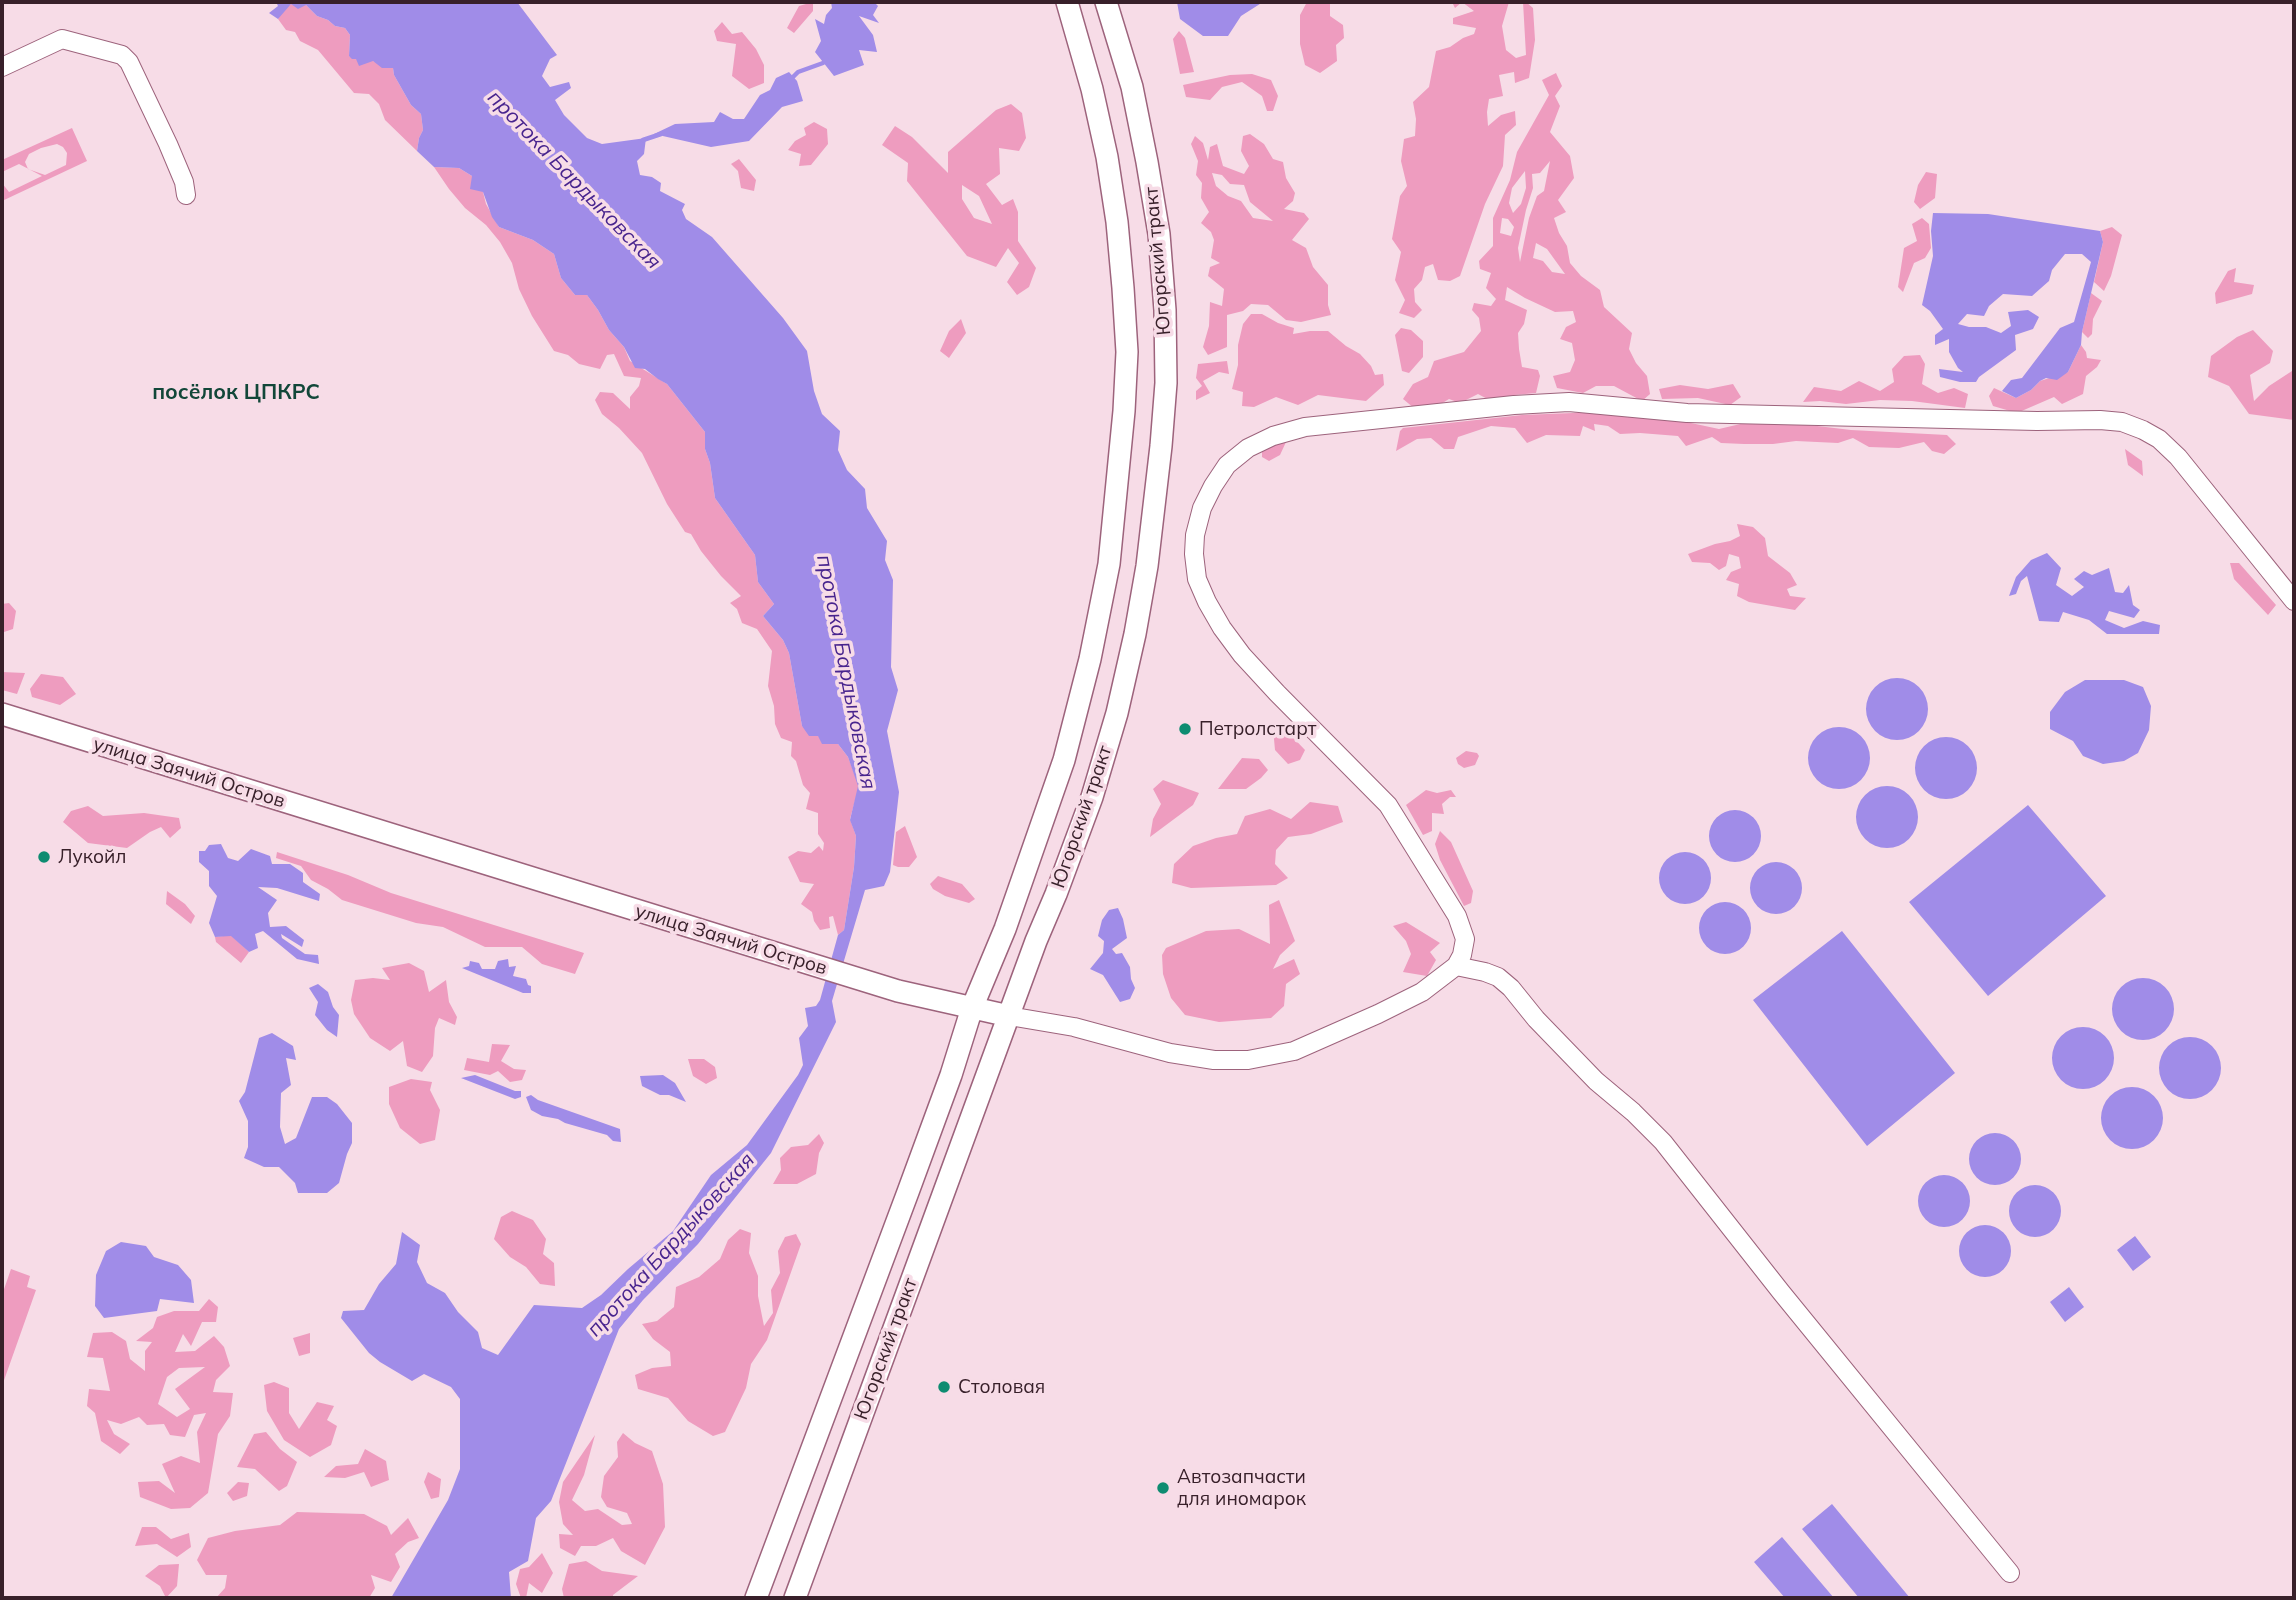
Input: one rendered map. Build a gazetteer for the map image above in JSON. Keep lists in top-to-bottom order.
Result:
{
  "streets": {
    "main road": ["Югорский тракт", "улица Заячий Остров"]
  },
  "crossings": [
    ["Югорский тракт", "улица Заячий Остров"]
  ],
  "districts": ["посёлок ЦПКРС"],
  "water": ["протока Бардыковская"],
  "places": [
    "Петролстарт",
    "Лукойл",
    "Столовая",
    "Автозапчасти для иномарок"
  ]
}
